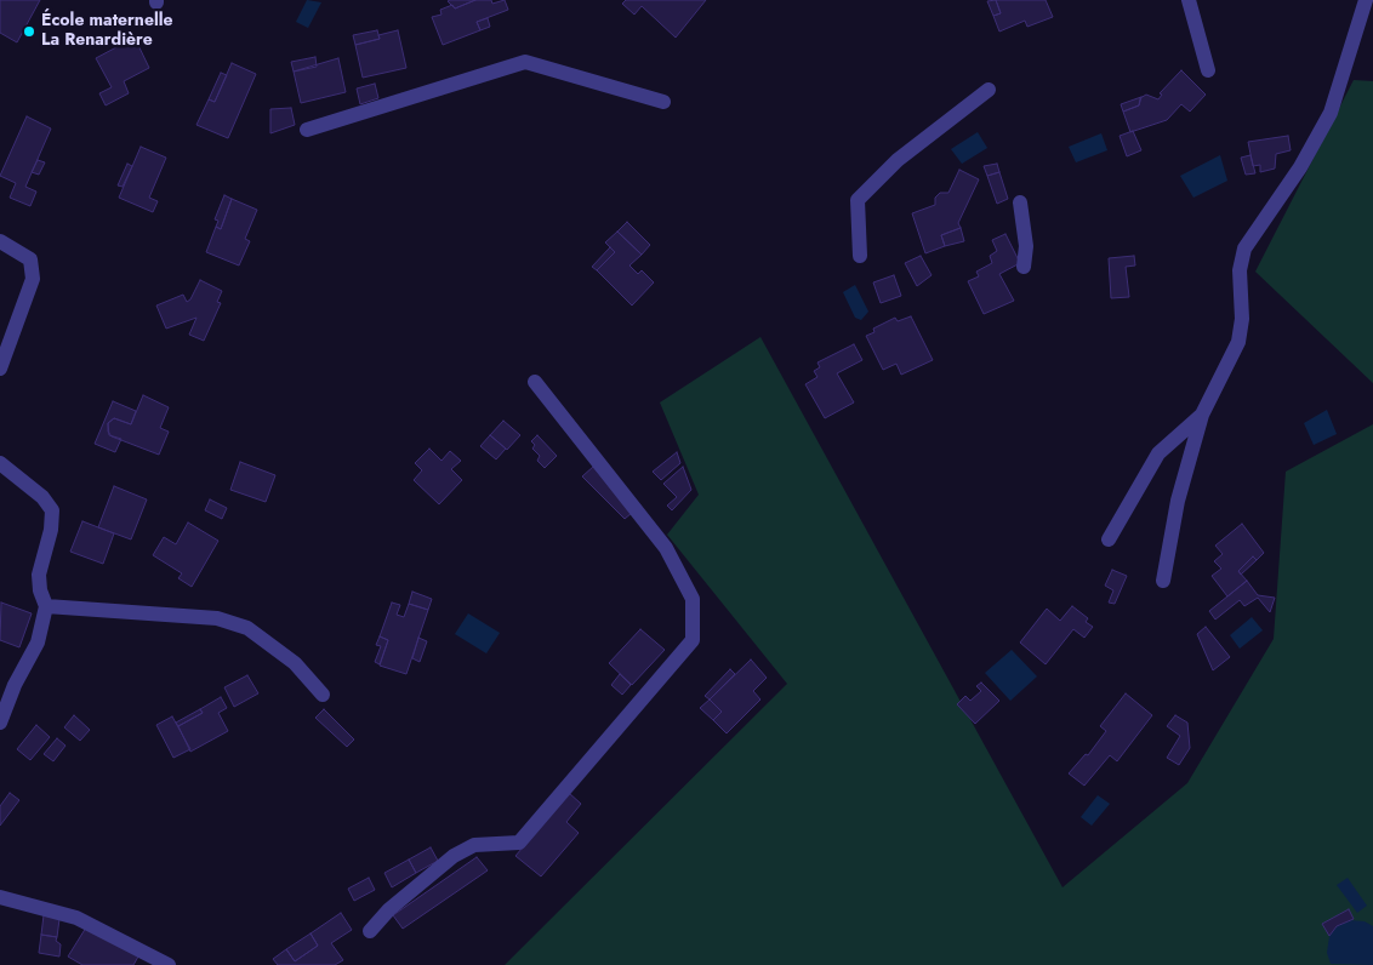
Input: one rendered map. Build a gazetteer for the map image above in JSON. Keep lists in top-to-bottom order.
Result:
{
  "places": ["École maternelle La Renardière"]
}
